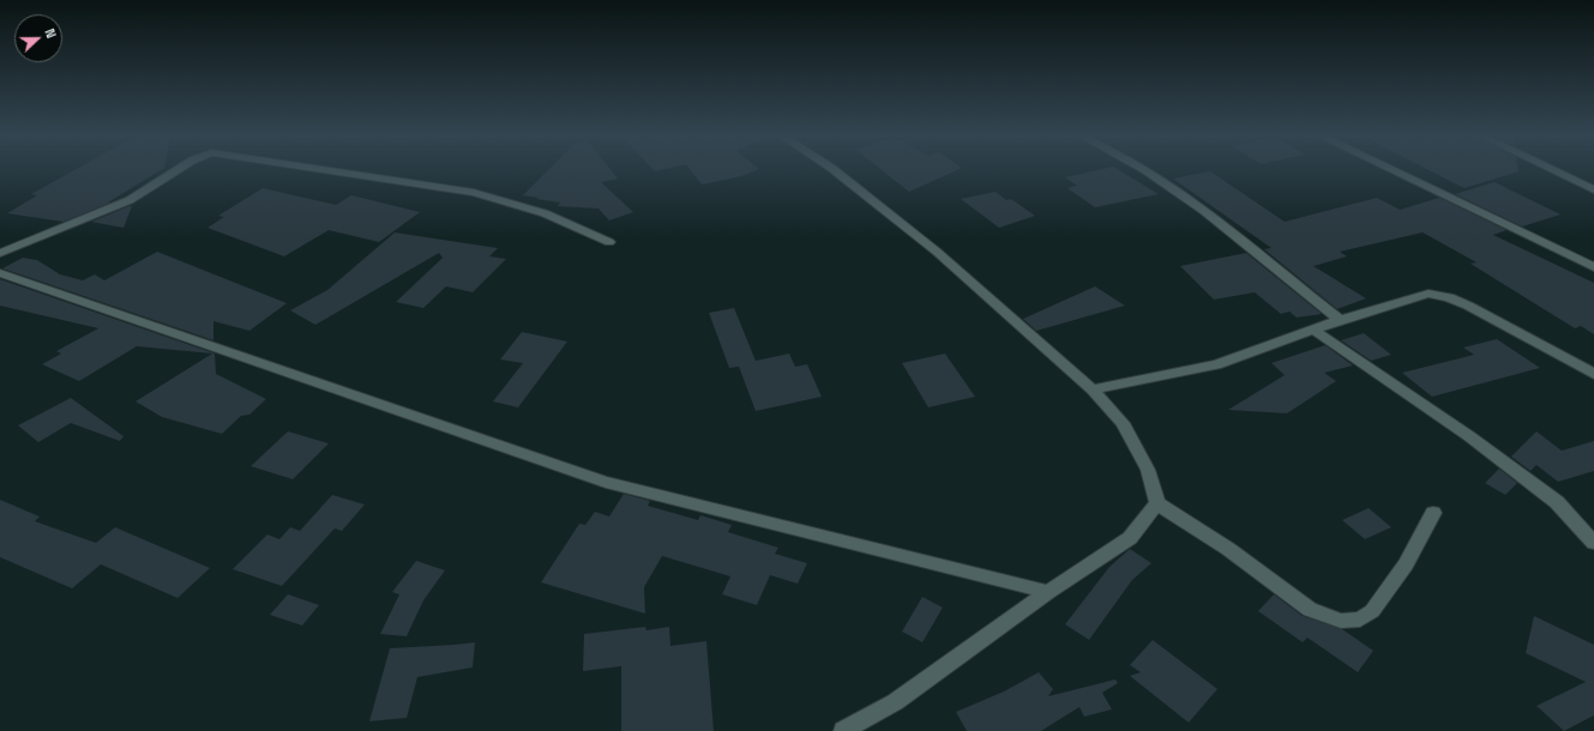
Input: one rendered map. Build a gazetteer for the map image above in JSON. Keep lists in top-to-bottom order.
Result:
{
  "north": "right"
}
